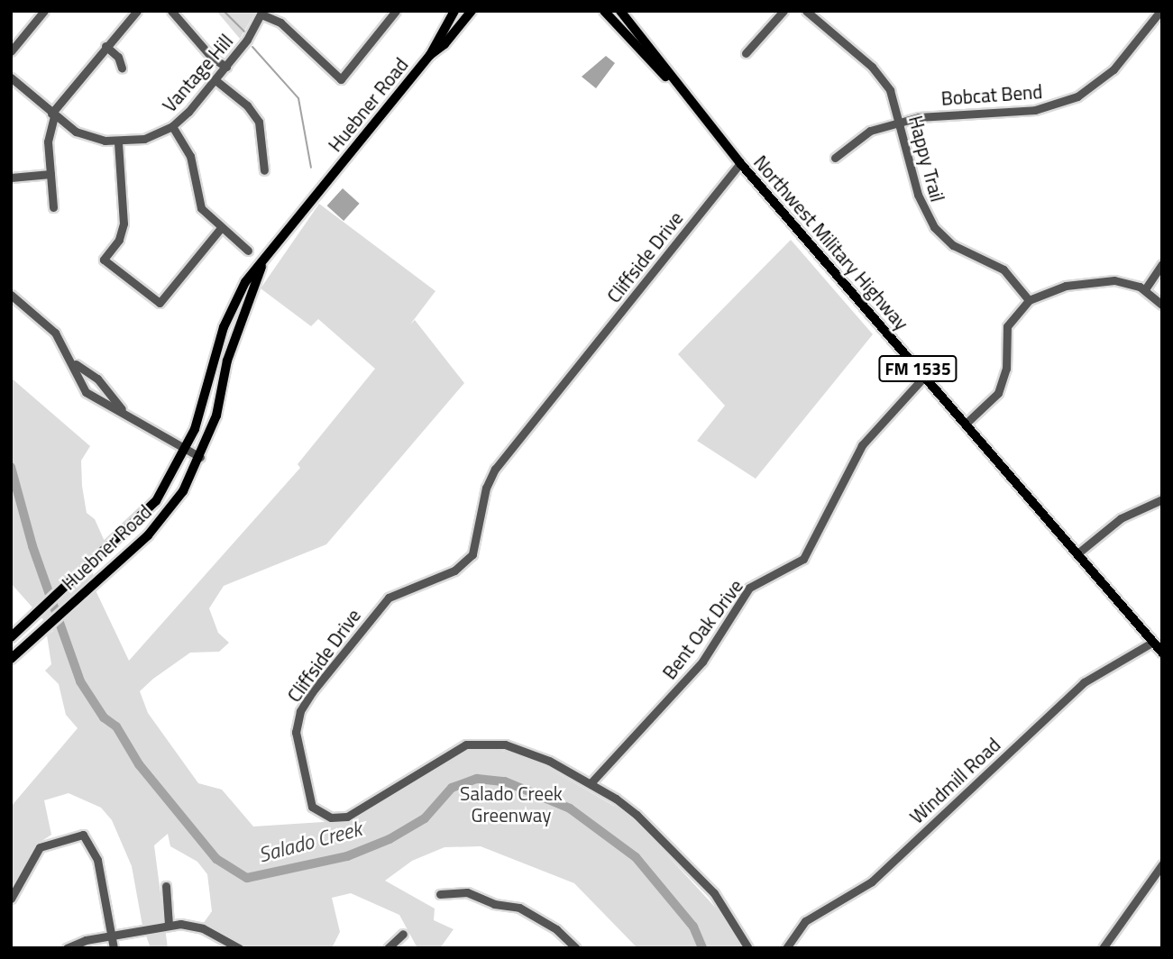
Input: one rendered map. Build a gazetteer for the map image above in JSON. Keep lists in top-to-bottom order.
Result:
{
  "streets": {
    "main road": ["Huebner Road", "Northwest Military Highway", "FM 1535"],
    "street": [
      "Vantage Hill",
      "Bobcat Bend",
      "Happy Trail",
      "Cliffside Drive",
      "Bent Oak Drive",
      "Windmill Road"
    ]
  },
  "crossings": [
    ["Bobcat Bend", "Happy Trail"],
    ["Northwest Military Highway", "Cliffside Drive"],
    ["Northwest Military Highway", "Bent Oak Drive"],
    ["Northwest Military Highway", "Windmill Road"],
    ["Cliffside Drive", "Bent Oak Drive"]
  ],
  "water": ["Salado Creek"],
  "parks": ["Salado Creek Greenway"]
}
